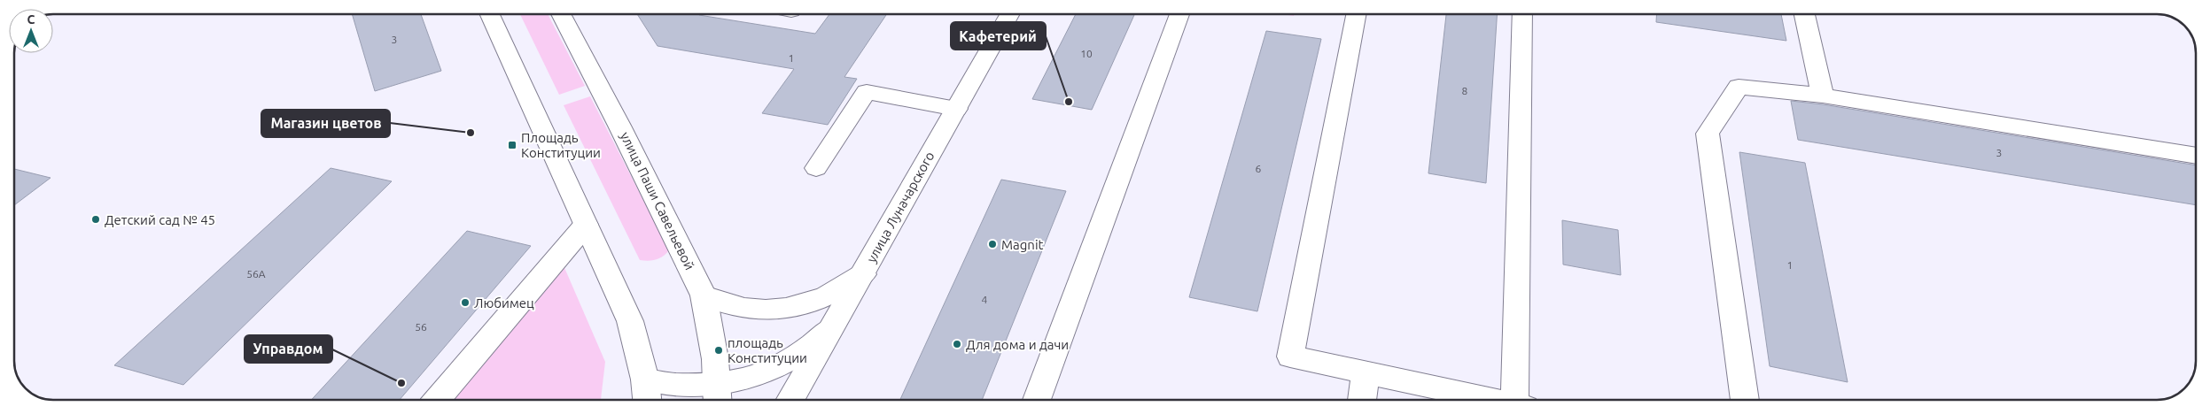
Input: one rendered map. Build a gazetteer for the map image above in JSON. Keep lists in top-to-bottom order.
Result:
{
  "streets": {
    "main road": ["улица Паши Савельевой", "улица Луначарского"]
  },
  "places": {
    "other": [
      "Кафетерий",
      "Магазин цветов",
      "Детский сад № 45",
      "Magnit",
      "Любимец",
      "Для дома и дачи",
      "площадь Конституции",
      "Управдом"
    ],
    "transit": ["Площадь Конституции"]
  },
  "house_numbers": [
    "3",
    "10",
    "1",
    "8",
    "3",
    "6",
    "1",
    "56А",
    "4",
    "56"
  ],
  "north": "top"
}
